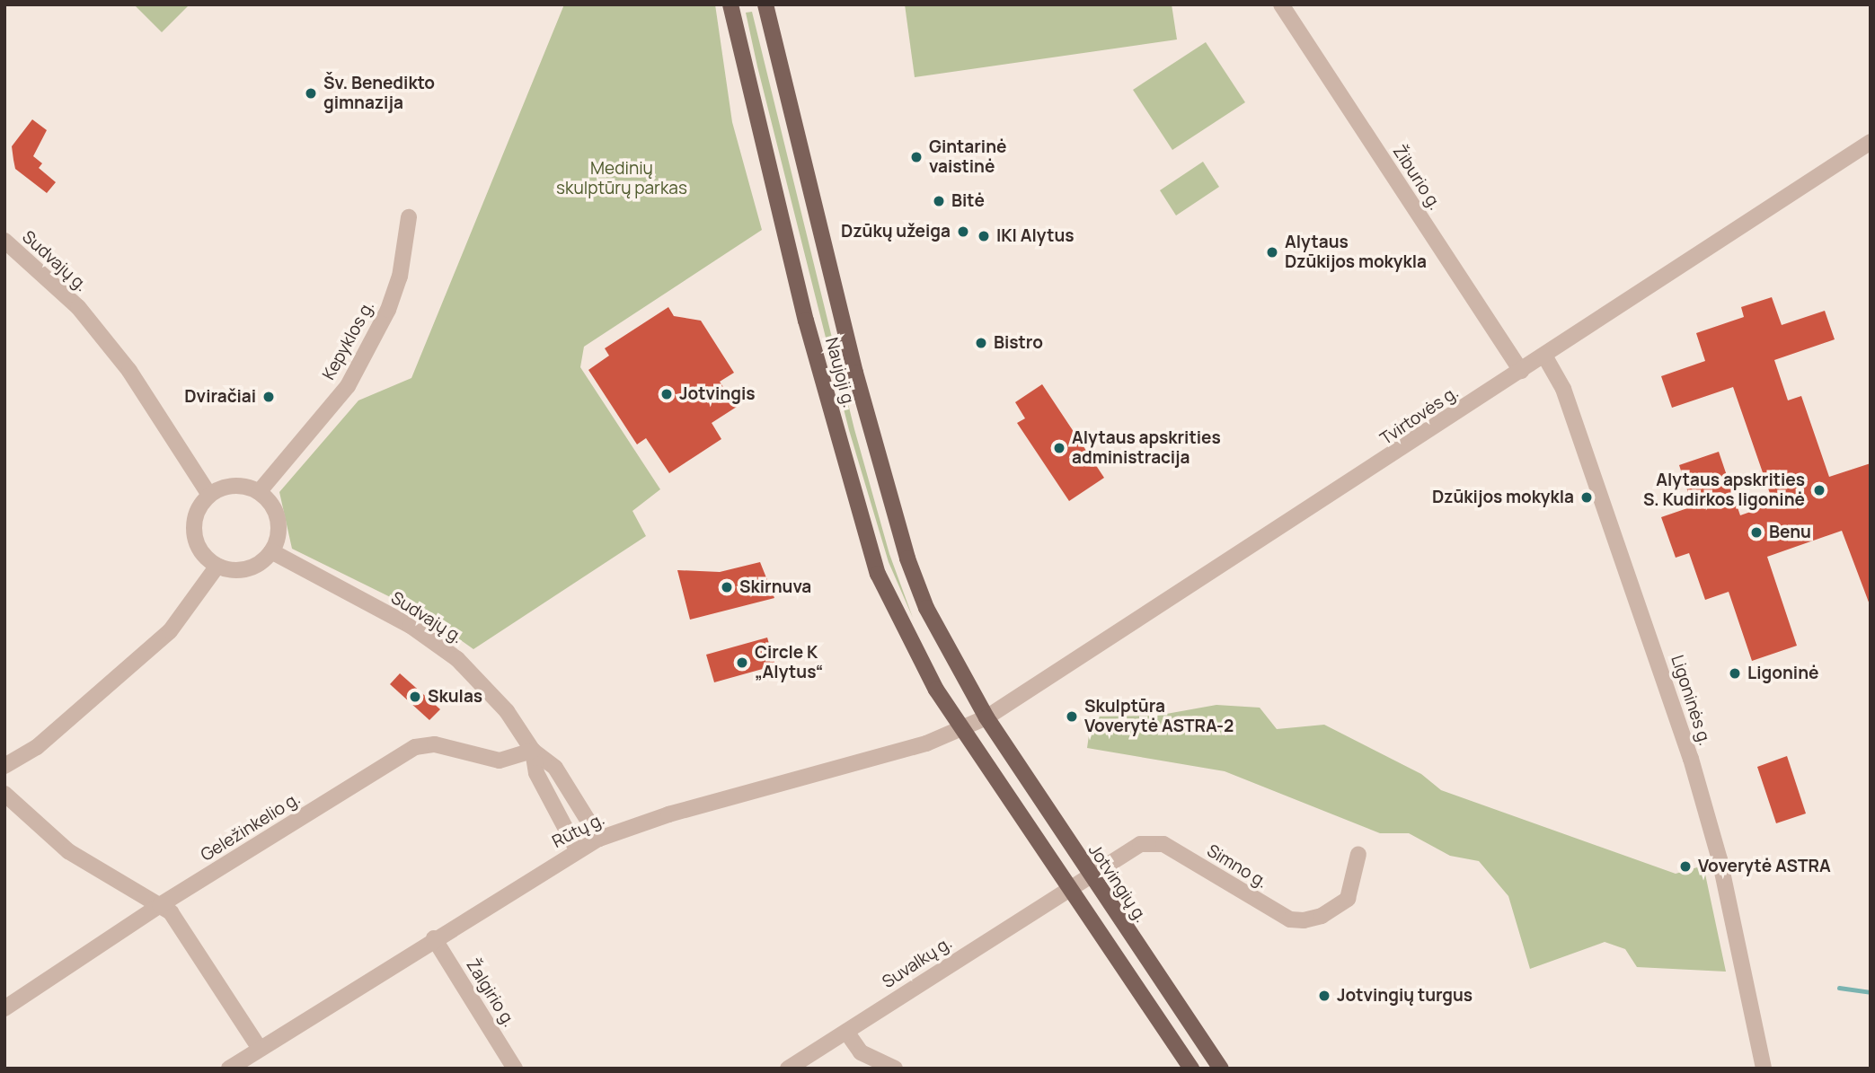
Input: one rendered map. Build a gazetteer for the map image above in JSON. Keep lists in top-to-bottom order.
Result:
{
  "streets": {
    "main road": ["Naujoji g.", "Jotvingių g."],
    "street": [
      "Žiburio g.",
      "Sudvajų g.",
      "Kepyklos g.",
      "Tvirtovės g.",
      "Ligoninės g.",
      "Geležinkelio g.",
      "Rūtų g.",
      "Simno g.",
      "Suvalkų g.",
      "Žalgirio g."
    ]
  },
  "crossings": [
    ["Žiburio g.", "Tvirtovės g."],
    ["Sudvajų g.", "Kepyklos g."],
    ["Sudvajų g.", "Geležinkelio g."],
    ["Sudvajų g.", "Rūtų g."],
    ["Naujoji g.", "Tvirtovės g."],
    ["Naujoji g.", "Rūtų g."],
    ["Naujoji g.", "Jotvingių g."],
    ["Tvirtovės g.", "Ligoninės g."],
    ["Tvirtovės g.", "Rūtų g."],
    ["Tvirtovės g.", "Jotvingių g."],
    ["Rūtų g.", "Jotvingių g."],
    ["Rūtų g.", "Žalgirio g."],
    ["Simno g.", "Jotvingių g."],
    ["Simno g.", "Suvalkų g."]
  ],
  "parks": ["Medinių skulptūrų parkas"],
  "places": [
    "Šv. Benedikto gimnazija",
    "Gintarinė vaistinė",
    "Bitė",
    "Dzūkų užeiga",
    "IKI Alytus",
    "Alytaus Dzūkijos mokykla",
    "Bistro",
    "Jotvingis",
    "Dviračiai",
    "Alytaus apskrities administracija",
    "Alytaus apskrities S. Kudirkos ligoninė",
    "Dzūkijos mokykla",
    "Benu",
    "Skirnuva",
    "Circle K „Alytus“",
    "Ligoninė",
    "Skulas",
    "Skulptūra Voverytė ASTRA-2",
    "Voverytė ASTRA",
    "Jotvingių turgus"
  ]
}
